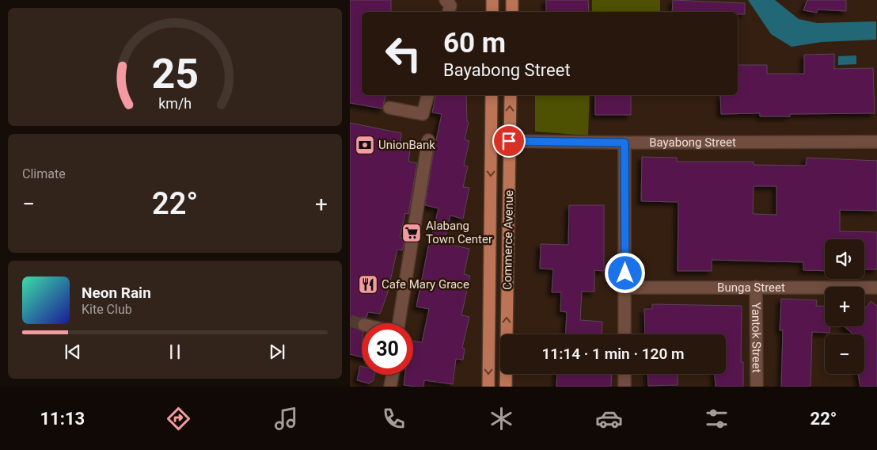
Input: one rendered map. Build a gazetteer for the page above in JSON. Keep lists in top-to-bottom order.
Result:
{
  "streets": {
    "main road": ["Commerce Avenue"],
    "street": ["Bayabong Street", "Bunga Street", "Yantok Street"]
  },
  "crossings": [
    ["Bayabong Street", "Commerce Avenue"],
    ["Bunga Street", "Yantok Street"]
  ],
  "places": {
    "bank": ["UnionBank"],
    "supermarket": ["Alabang Town Center"],
    "restaurant": ["Cafe Mary Grace"]
  },
  "page": {
    "turn": ["60 m", "Bayabong Street"],
    "tile": "Climate",
    "heat": ["−", "22°", "+"],
    "map_buttons": ["+", "−"],
    "song": ["Neon Rain", "Kite Club"],
    "limit": "30",
    "trip": "11:14 · 1 min · 120 m",
    "tabs": ["11:13", "22°"],
    "gauge": ["25", "km/h"]
  }
}
